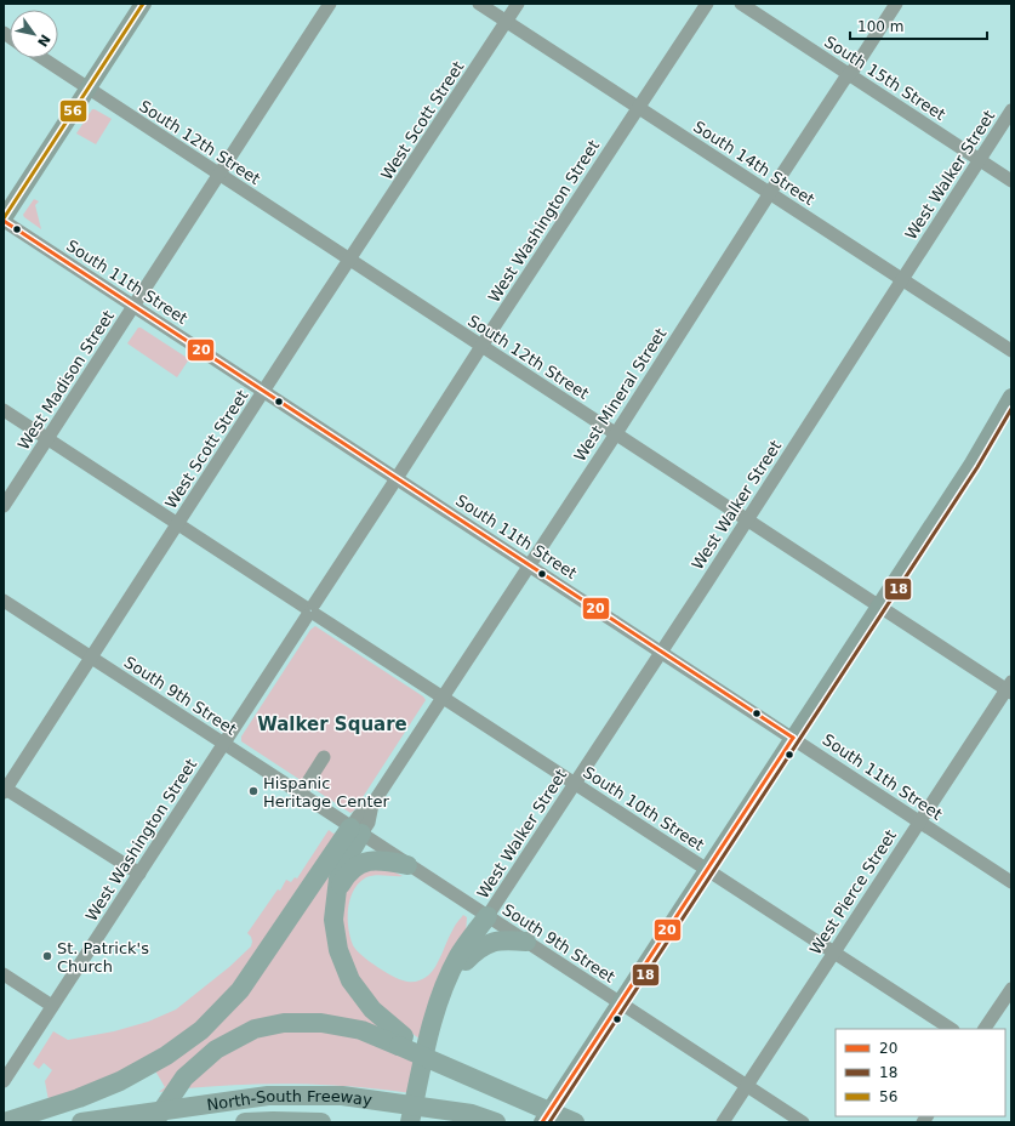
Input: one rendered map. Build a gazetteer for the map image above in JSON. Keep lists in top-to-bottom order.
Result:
{
  "streets": {
    "highway": ["North-South Freeway"],
    "street": [
      "South 15th Street",
      "West Scott Street",
      "South 12th Street",
      "South 14th Street",
      "West Walker Street",
      "West Washington Street",
      "South 11th Street",
      "West Madison Street",
      "West Mineral Street",
      "South 9th Street",
      "South 10th Street",
      "West Pierce Street"
    ]
  },
  "crossings": [
    ["South 15th Street", "West Walker Street"],
    ["South 15th Street", "West Mineral Street"],
    ["West Scott Street", "South 12th Street"],
    ["West Scott Street", "South 14th Street"],
    ["West Scott Street", "South 11th Street"],
    ["West Scott Street", "South 9th Street"],
    ["West Scott Street", "South 10th Street"],
    ["South 12th Street", "West Walker Street"],
    ["South 12th Street", "West Washington Street"],
    ["South 12th Street", "West Madison Street"],
    ["South 12th Street", "West Mineral Street"],
    ["South 12th Street", "West Pierce Street"],
    ["South 14th Street", "West Walker Street"],
    ["South 14th Street", "West Washington Street"],
    ["South 14th Street", "West Mineral Street"],
    ["West Walker Street", "South 11th Street"],
    ["West Walker Street", "South 9th Street"],
    ["West Walker Street", "South 10th Street"],
    ["West Washington Street", "South 11th Street"],
    ["West Washington Street", "South 9th Street"],
    ["West Washington Street", "South 10th Street"],
    ["South 11th Street", "West Madison Street"],
    ["South 11th Street", "West Mineral Street"],
    ["South 11th Street", "West Pierce Street"],
    ["West Madison Street", "South 10th Street"],
    ["West Mineral Street", "South 9th Street"],
    ["West Mineral Street", "South 10th Street"],
    ["South 9th Street", "West Pierce Street"],
    ["South 10th Street", "West Pierce Street"]
  ],
  "districts": ["Walker Square"],
  "places": ["Hispanic Heritage Center", "St. Patrick's Church"],
  "lines": ["transit line 56", "transit line 20", "transit line 18"],
  "legend": ["20", "18", "56"],
  "scale_bar": "100 m",
  "north": "bottom right"
}
